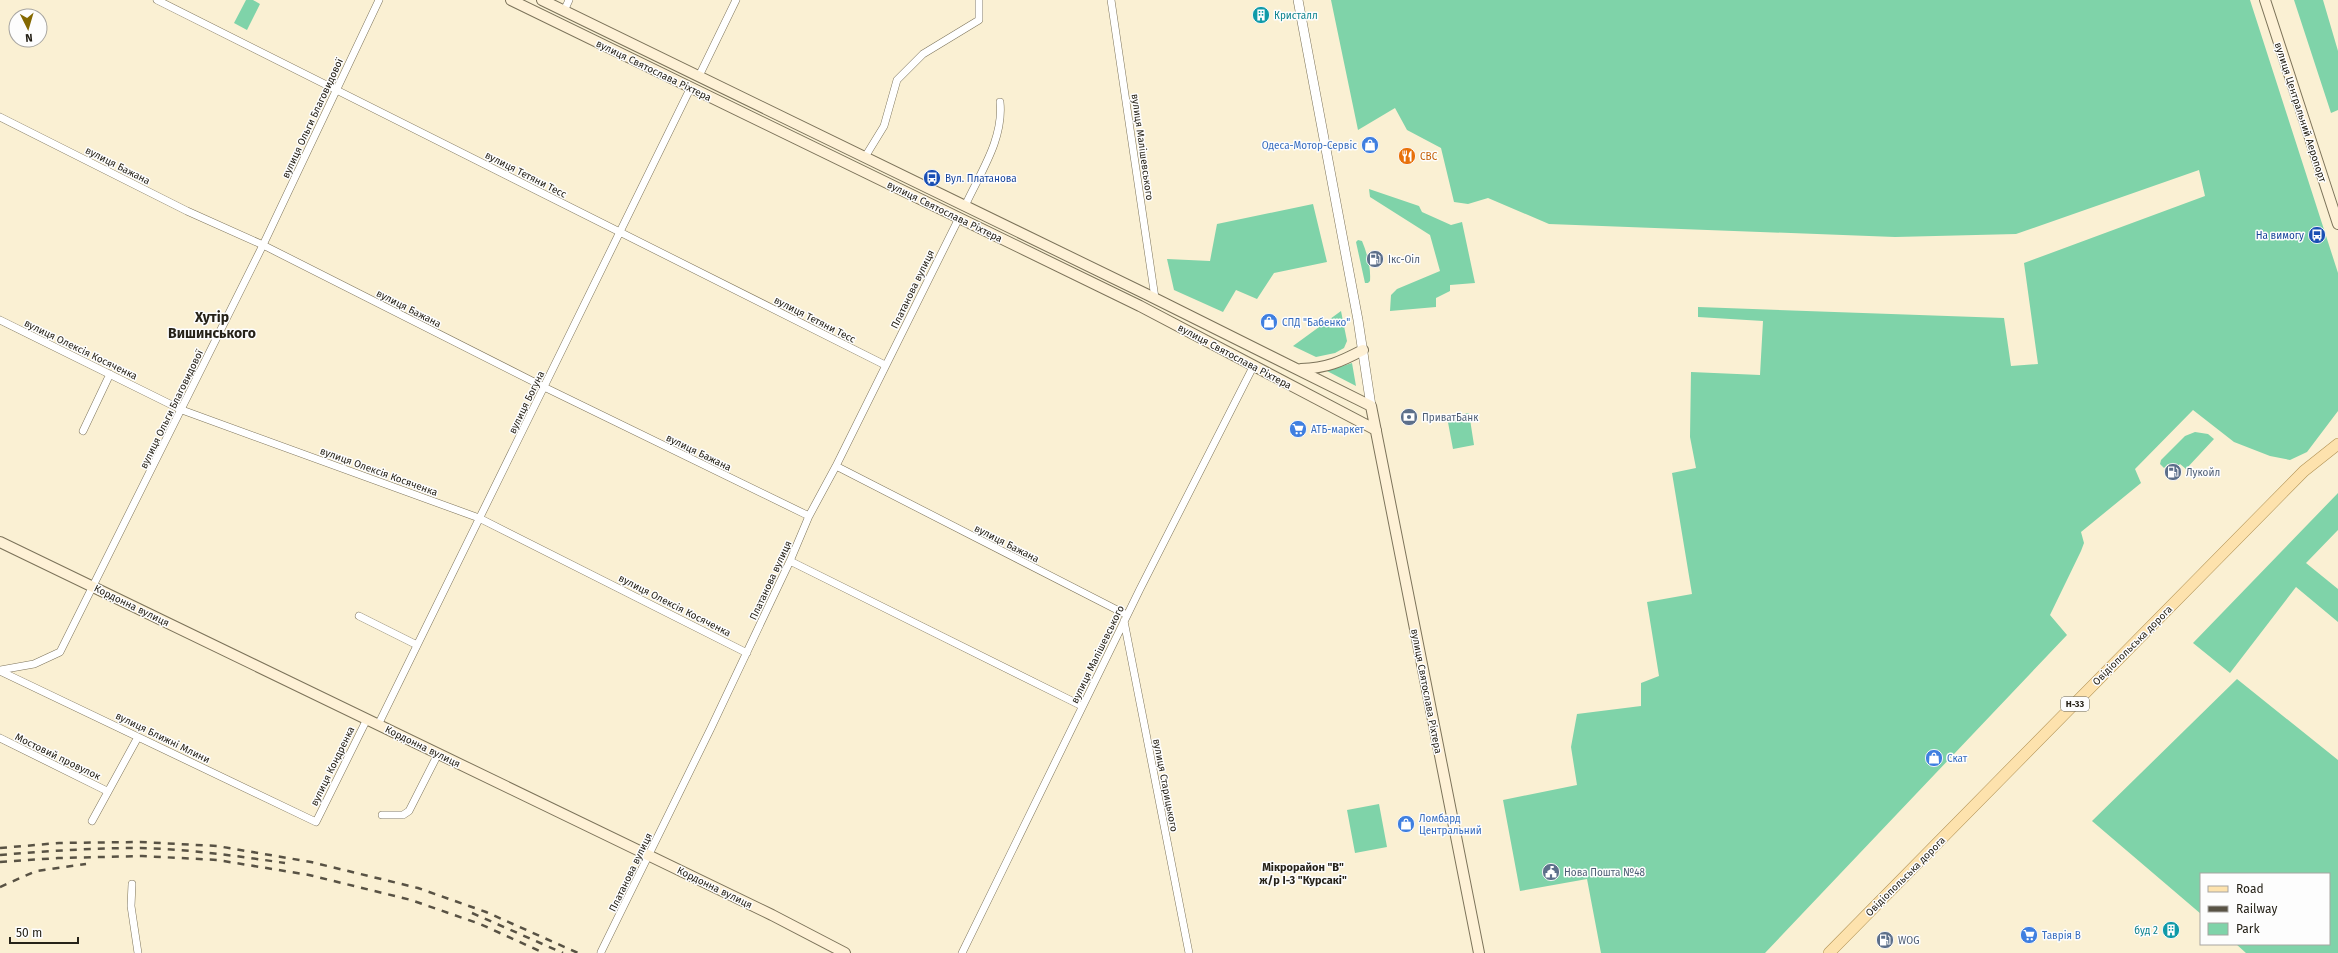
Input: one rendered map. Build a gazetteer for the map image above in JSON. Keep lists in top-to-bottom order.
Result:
{
  "streets": {
    "main road": [
      "вулиця Святослава Ріхтера",
      "вулиця Центральний Аеропорт",
      "Кордонна вулиця",
      "Овідіопольська дорога",
      "Н-33"
    ],
    "street": [
      "вулиця Ольги Благовидової",
      "вулиця Малішевського",
      "вулиця Бажана",
      "вулиця Тетяни Тесс",
      "Платанова вулиця",
      "вулиця Олексія Косяченка",
      "вулиця Богуна",
      "вулиця Ближні Млини",
      "Мостовий провулок",
      "вулиця Кондренка",
      "вулиця Старицького"
    ]
  },
  "crossings": [
    ["вулиця Святослава Ріхтера", "вулиця Малішевського"],
    ["вулиця Святослава Ріхтера", "Платанова вулиця"],
    ["вулиця Святослава Ріхтера", "вулиця Богуна"],
    ["вулиця Ольги Благовидової", "вулиця Бажана"],
    ["вулиця Ольги Благовидової", "вулиця Тетяни Тесс"],
    ["вулиця Ольги Благовидової", "вулиця Олексія Косяченка"],
    ["вулиця Ольги Благовидової", "Кордонна вулиця"],
    ["вулиця Ольги Благовидової", "вулиця Ближні Млини"],
    ["вулиця Малішевського", "вулиця Бажана"],
    ["вулиця Малішевського", "вулиця Старицького"],
    ["вулиця Бажана", "Платанова вулиця"],
    ["вулиця Бажана", "вулиця Богуна"],
    ["вулиця Бажана", "вулиця Старицького"],
    ["вулиця Тетяни Тесс", "Платанова вулиця"],
    ["вулиця Тетяни Тесс", "вулиця Богуна"],
    ["Платанова вулиця", "вулиця Олексія Косяченка"],
    ["Платанова вулиця", "Кордонна вулиця"],
    ["вулиця Олексія Косяченка", "вулиця Богуна"],
    ["вулиця Богуна", "Кордонна вулиця"],
    ["Кордонна вулиця", "вулиця Кондренка"],
    ["вулиця Ближні Млини", "вулиця Кондренка"]
  ],
  "districts": ["Хутір Вишинського", "Мікрорайон \"В\" ж/р I-3 \"Курсакі\""],
  "places": {
    "building": ["Кристалл", "буд 2"],
    "shop": [
      "Одеса-Мотор-Сервіс",
      "СПД \"Бабенко\"",
      "Скат",
      "Ломбард Центральний"
    ],
    "restaurant": ["СВС"],
    "bus stop": ["Вул. Платанова", "На вимогу"],
    "fuel station": ["Ікс-Оіл", "Лукойл", "WOG"],
    "bank": ["ПриватБанк"],
    "supermarket": ["АТБ-маркет", "Таврія В"],
    "public building": ["Нова Пошта №48"]
  },
  "legend": ["Road", "Railway", "Park"],
  "scale_bar": "50 m",
  "north": "bottom"
}
